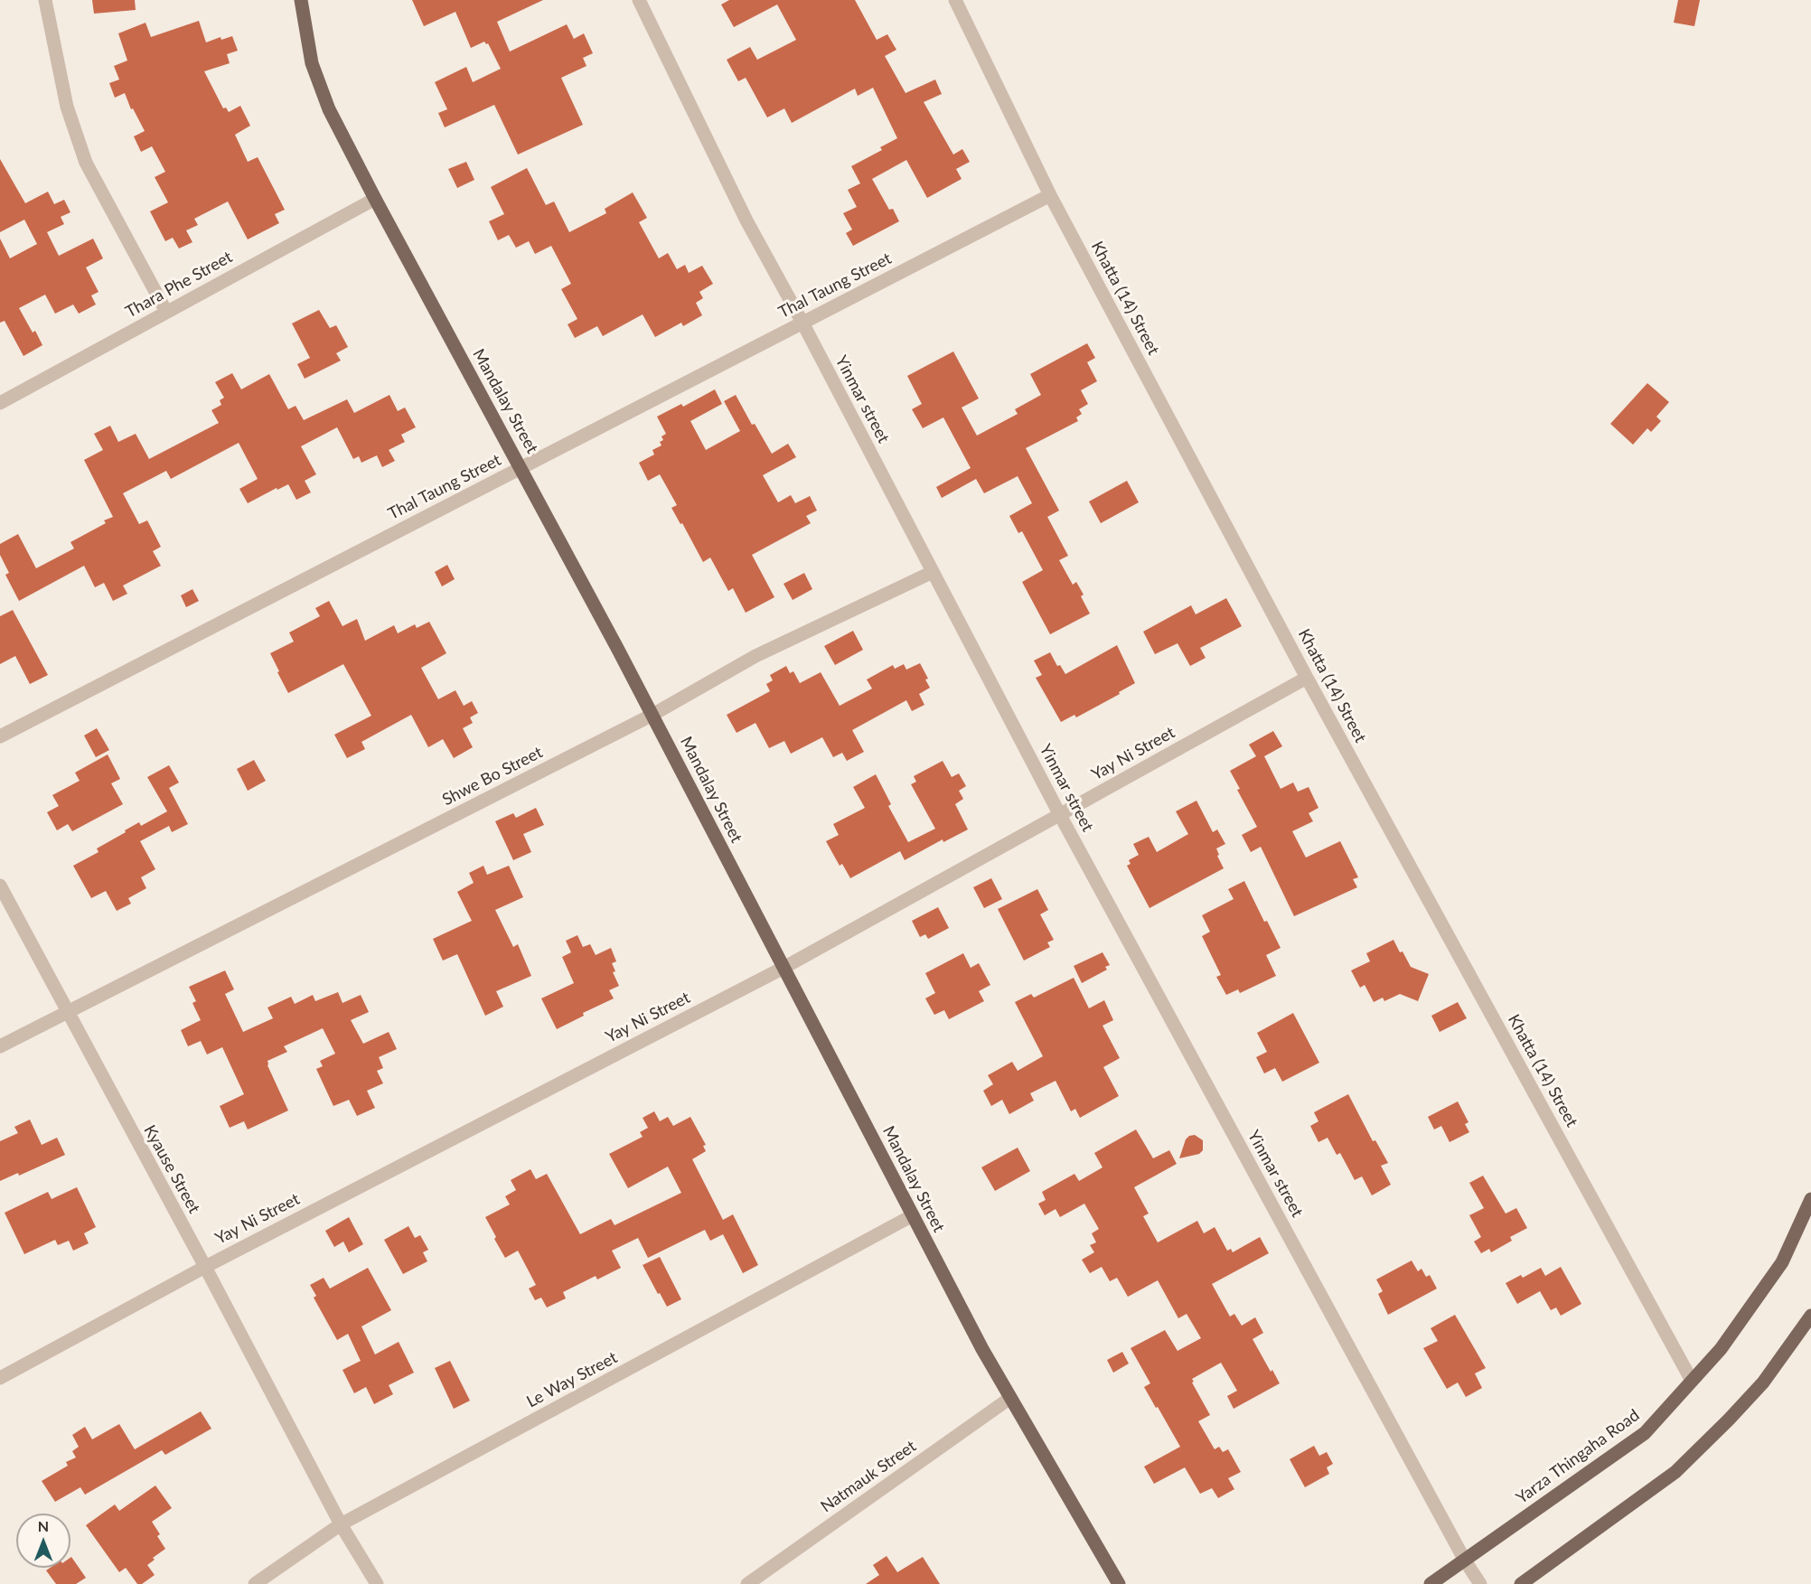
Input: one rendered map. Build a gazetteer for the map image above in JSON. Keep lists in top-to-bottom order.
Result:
{
  "streets": {
    "main road": ["Mandalay Street", "Yarza Thingaha Road"],
    "street": [
      "Thara Phe Street",
      "Thal Taung Street",
      "Khatta (14) Street",
      "Yinmar street",
      "Yay Ni Street",
      "Shwe Bo Street",
      "Kyause Street",
      "Le Way Street",
      "Natmauk Street"
    ]
  },
  "crossings": [
    ["Thara Phe Street", "Mandalay Street"],
    ["Thal Taung Street", "Khatta (14) Street"],
    ["Thal Taung Street", "Yinmar street"],
    ["Thal Taung Street", "Mandalay Street"],
    ["Khatta (14) Street", "Yay Ni Street"],
    ["Khatta (14) Street", "Yarza Thingaha Road"],
    ["Yinmar street", "Yay Ni Street"],
    ["Yinmar street", "Shwe Bo Street"],
    ["Yinmar street", "Yarza Thingaha Road"],
    ["Mandalay Street", "Yay Ni Street"],
    ["Mandalay Street", "Shwe Bo Street"],
    ["Mandalay Street", "Le Way Street"],
    ["Mandalay Street", "Natmauk Street"],
    ["Yay Ni Street", "Kyause Street"],
    ["Shwe Bo Street", "Kyause Street"],
    ["Kyause Street", "Le Way Street"]
  ],
  "north": "top"
}
